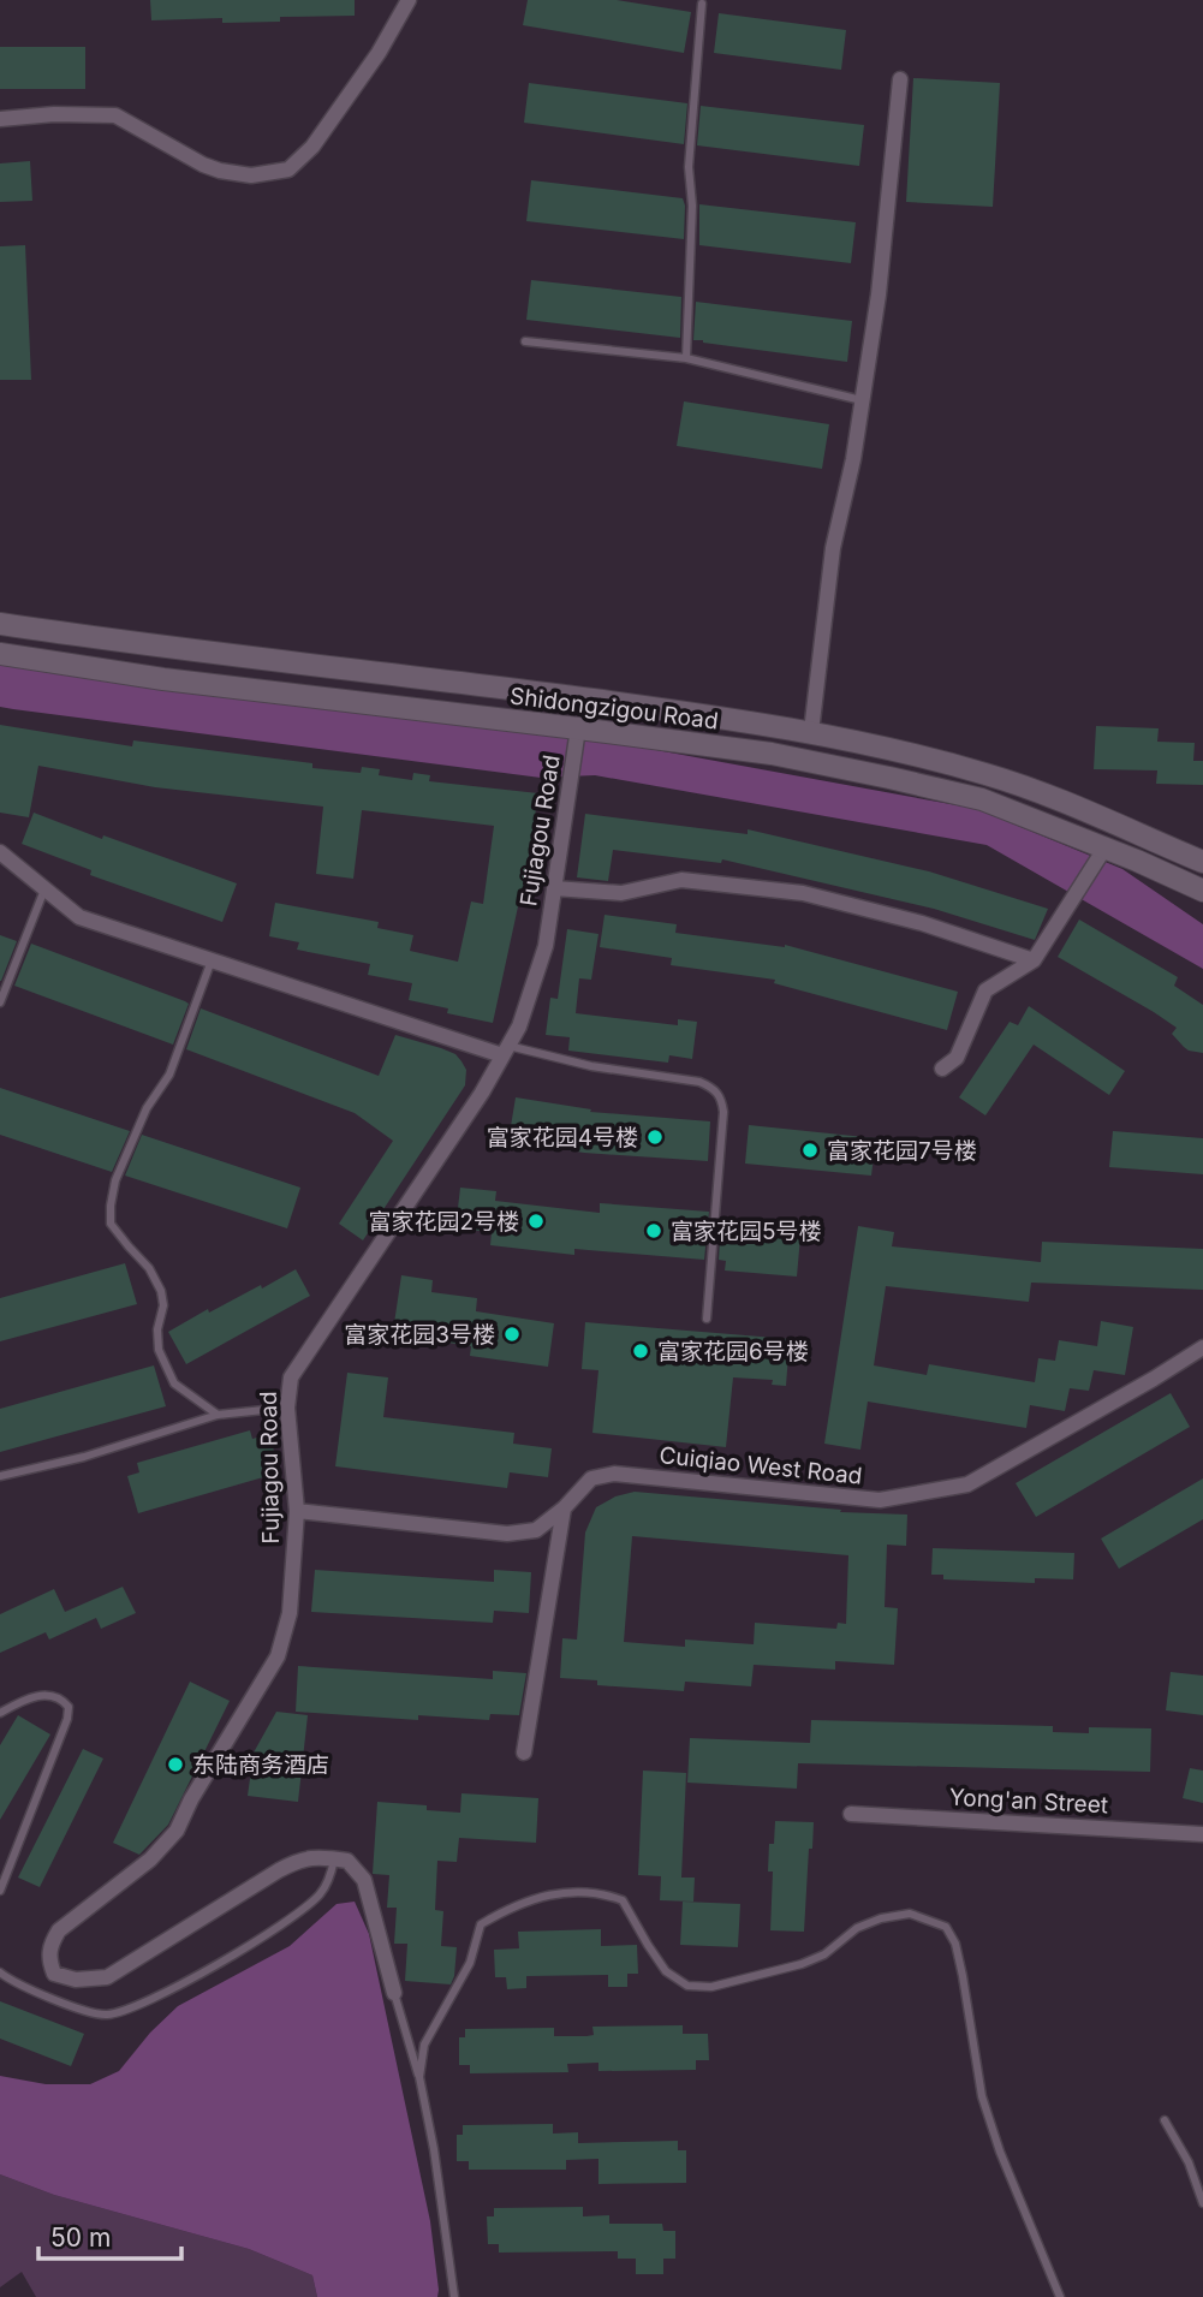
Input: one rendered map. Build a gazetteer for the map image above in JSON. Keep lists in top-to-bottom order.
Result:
{
  "streets": {
    "main road": ["Shidongzigou Road"],
    "street": ["Fujiagou Road", "Cuiqiao West Road", "Yong'an Street"]
  },
  "crossings": [
    ["Shidongzigou Road", "Fujiagou Road"],
    ["Fujiagou Road", "Cuiqiao West Road"]
  ],
  "places": [
    "富家花园4号楼",
    "富家花园7号楼",
    "富家花园2号楼",
    "富家花园5号楼",
    "富家花园3号楼",
    "富家花园6号楼",
    "东陆商务酒店"
  ],
  "scale_bar": "50 m"
}
